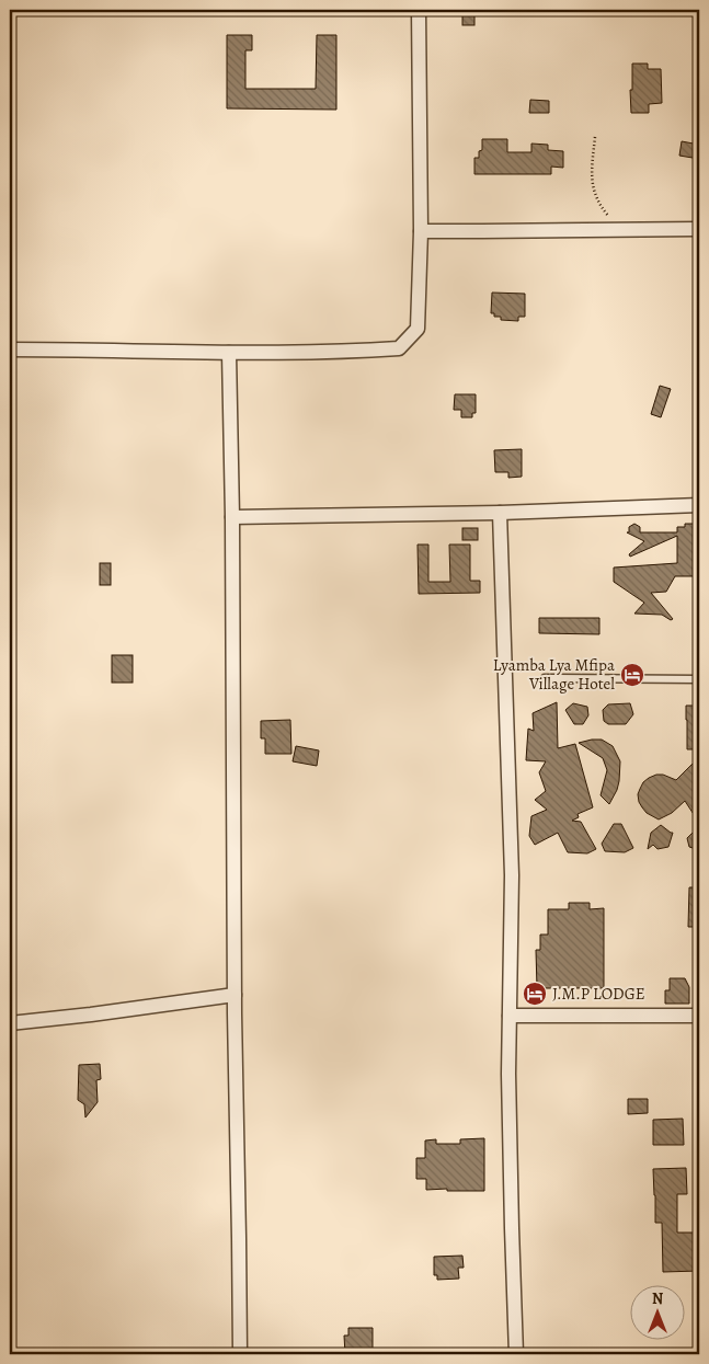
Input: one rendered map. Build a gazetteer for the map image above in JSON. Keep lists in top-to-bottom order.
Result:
{
  "places": {
    "hotel": ["Lyamba Lya Mfipa Village Hotel", "J.M.P LODGE"]
  },
  "north": "top"
}
